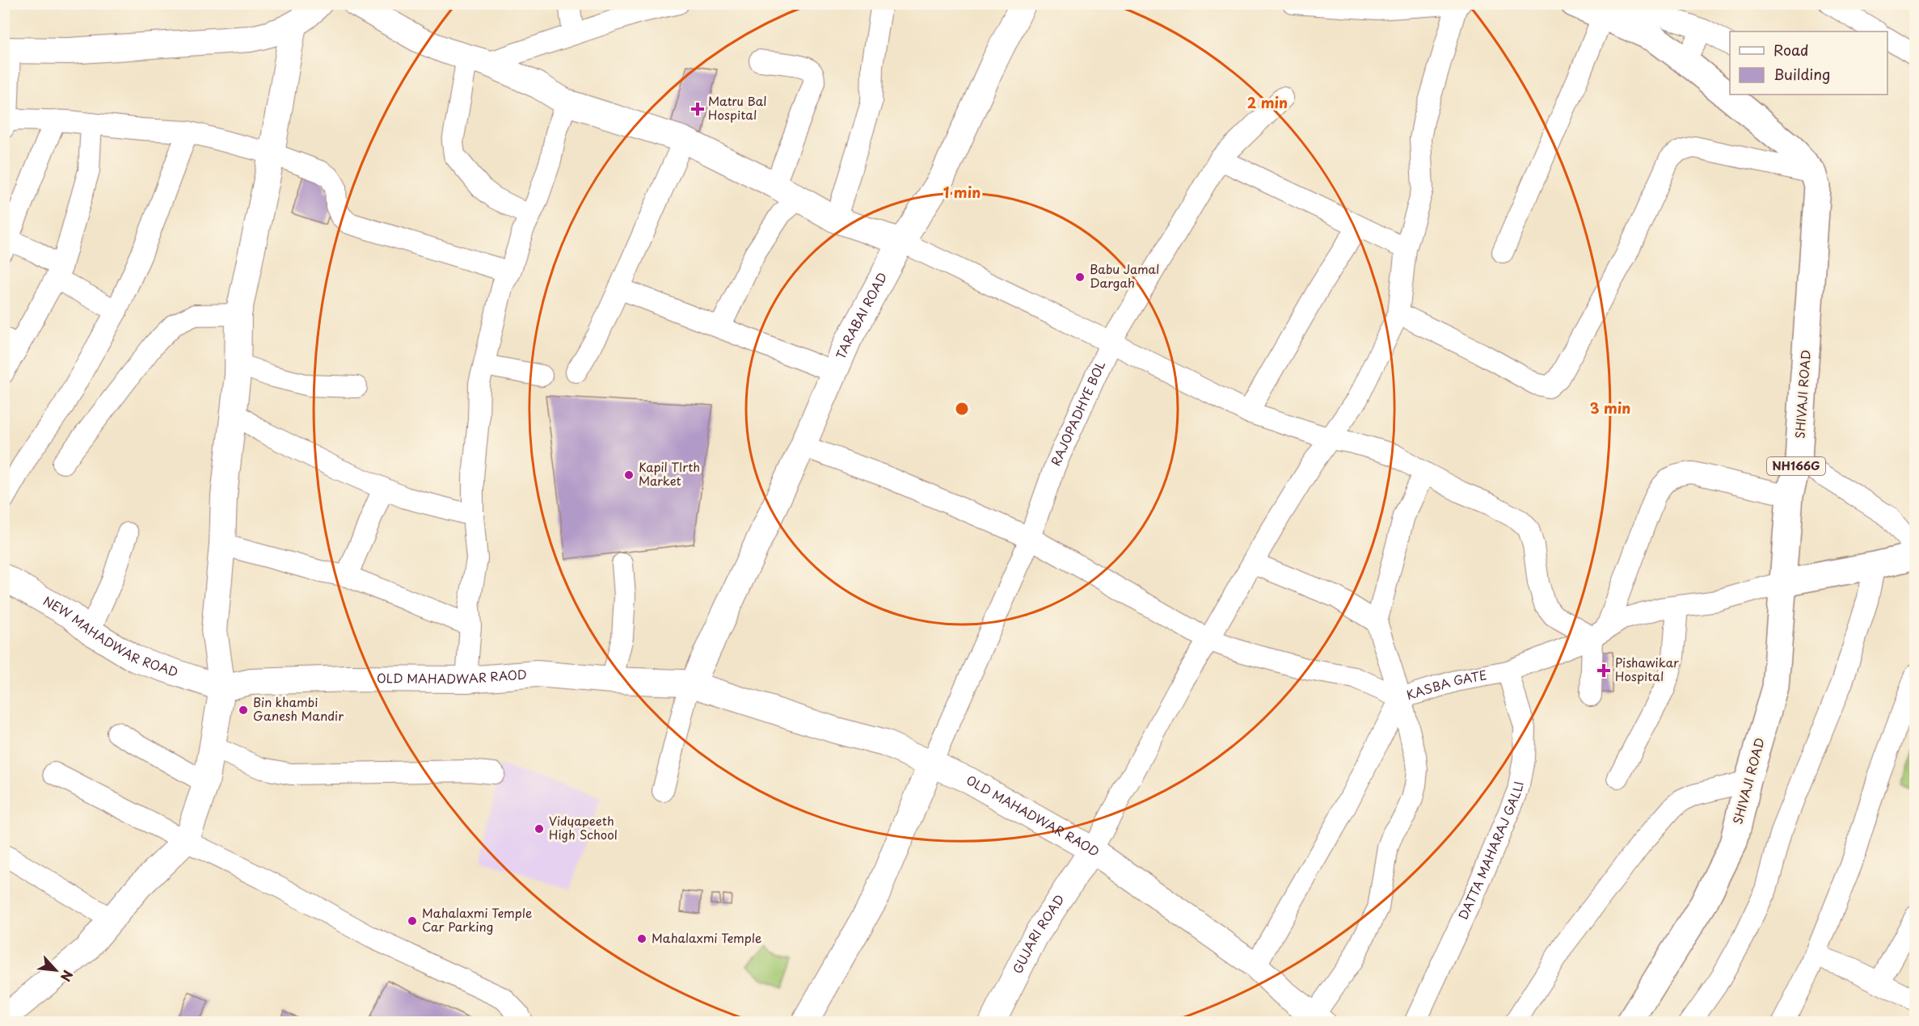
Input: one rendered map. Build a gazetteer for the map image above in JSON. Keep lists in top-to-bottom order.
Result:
{
  "streets": {
    "main road": ["SHIVAJI ROAD", "NH166G"],
    "street": [
      "TARABAI ROAD",
      "RAJOPADHYE BOL",
      "NEW MAHADWAR ROAD",
      "OLD MAHADWAR RAOD",
      "KASBA GATE",
      "DATTA MAHARAJ GALLI",
      "GUJARI ROAD"
    ]
  },
  "crossings": [
    ["TARABAI ROAD", "OLD MAHADWAR RAOD"],
    ["SHIVAJI ROAD", "KASBA GATE"],
    ["RAJOPADHYE BOL", "OLD MAHADWAR RAOD"],
    ["NEW MAHADWAR ROAD", "OLD MAHADWAR RAOD"],
    ["OLD MAHADWAR RAOD", "KASBA GATE"],
    ["OLD MAHADWAR RAOD", "GUJARI ROAD"],
    ["KASBA GATE", "DATTA MAHARAJ GALLI"]
  ],
  "places": {
    "health": ["Matru Bal Hospital", "Pishawikar Hospital"],
    "other": [
      "Babu Jamal Dargah",
      "Kapil TIrth Market",
      "Bin khambi Ganesh Mandir",
      "Vidyapeeth High School",
      "Mahalaxmi Temple Car Parking",
      "Mahalaxmi Temple"
    ]
  },
  "legend": ["Road", "Building"],
  "north": "bottom right",
  "rings": ["2 min", "1 min", "3 min"]
}
